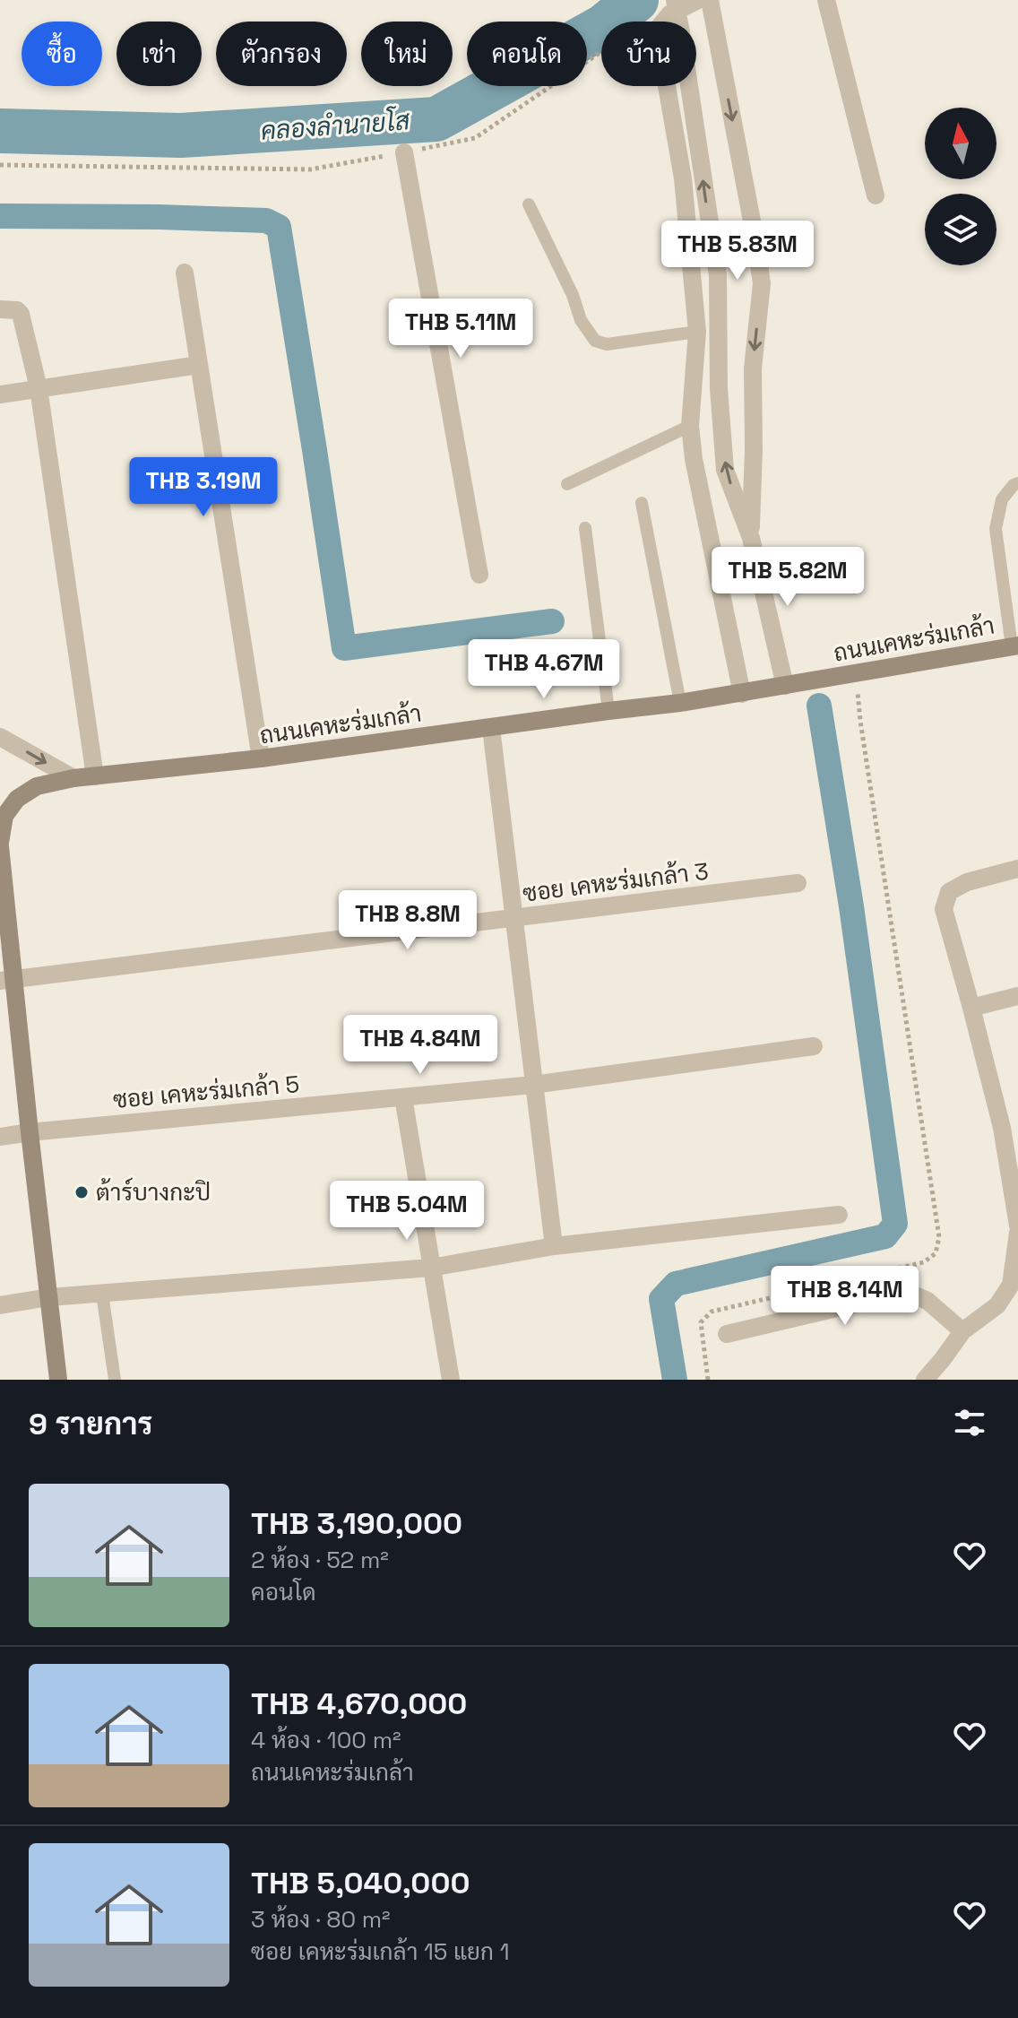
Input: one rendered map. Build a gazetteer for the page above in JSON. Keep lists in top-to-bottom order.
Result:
{
  "streets": {
    "street": ["ถนนเคหะร่มเกล้า", "ซอย เคหะร่มเกล้า 3", "ซอย เคหะร่มเกล้า 5"]
  },
  "crossings": [
    ["ถนนเคหะร่มเกล้า", "ซอย เคหะร่มเกล้า 3"],
    ["ถนนเคหะร่มเกล้า", "ซอย เคหะร่มเกล้า 5"]
  ],
  "water": ["คลองลำนายโส"],
  "places": ["ต้าร์บางกะปิ"],
  "north": "top",
  "page": {
    "chip": [
      "ซื้อ",
      "เช่า",
      "ตัวกรอง",
      "ใหม่",
      "คอนโด",
      "บ้าน"
    ],
    "price": [
      "THB 5.83M",
      "THB 5.11M",
      "THB 3.19M",
      "THB 5.82M",
      "THB 4.67M",
      "THB 8.8M",
      "THB 4.84M",
      "THB 5.04M",
      "THB 8.14M"
    ],
    "heading": "9 รายการ",
    "list": [
      {
        "name": "THB 3,190,000",
        "note": "2 ห้อง · 52 m² · คอนโด"
      },
      {
        "name": "THB 4,670,000",
        "note": "4 ห้อง · 100 m² · ถนนเคหะร่มเกล้า"
      },
      {
        "name": "THB 5,040,000",
        "note": "3 ห้อง · 80 m² · ซอย เคหะร่มเกล้า 15 แยก 1"
      }
    ]
  }
}
